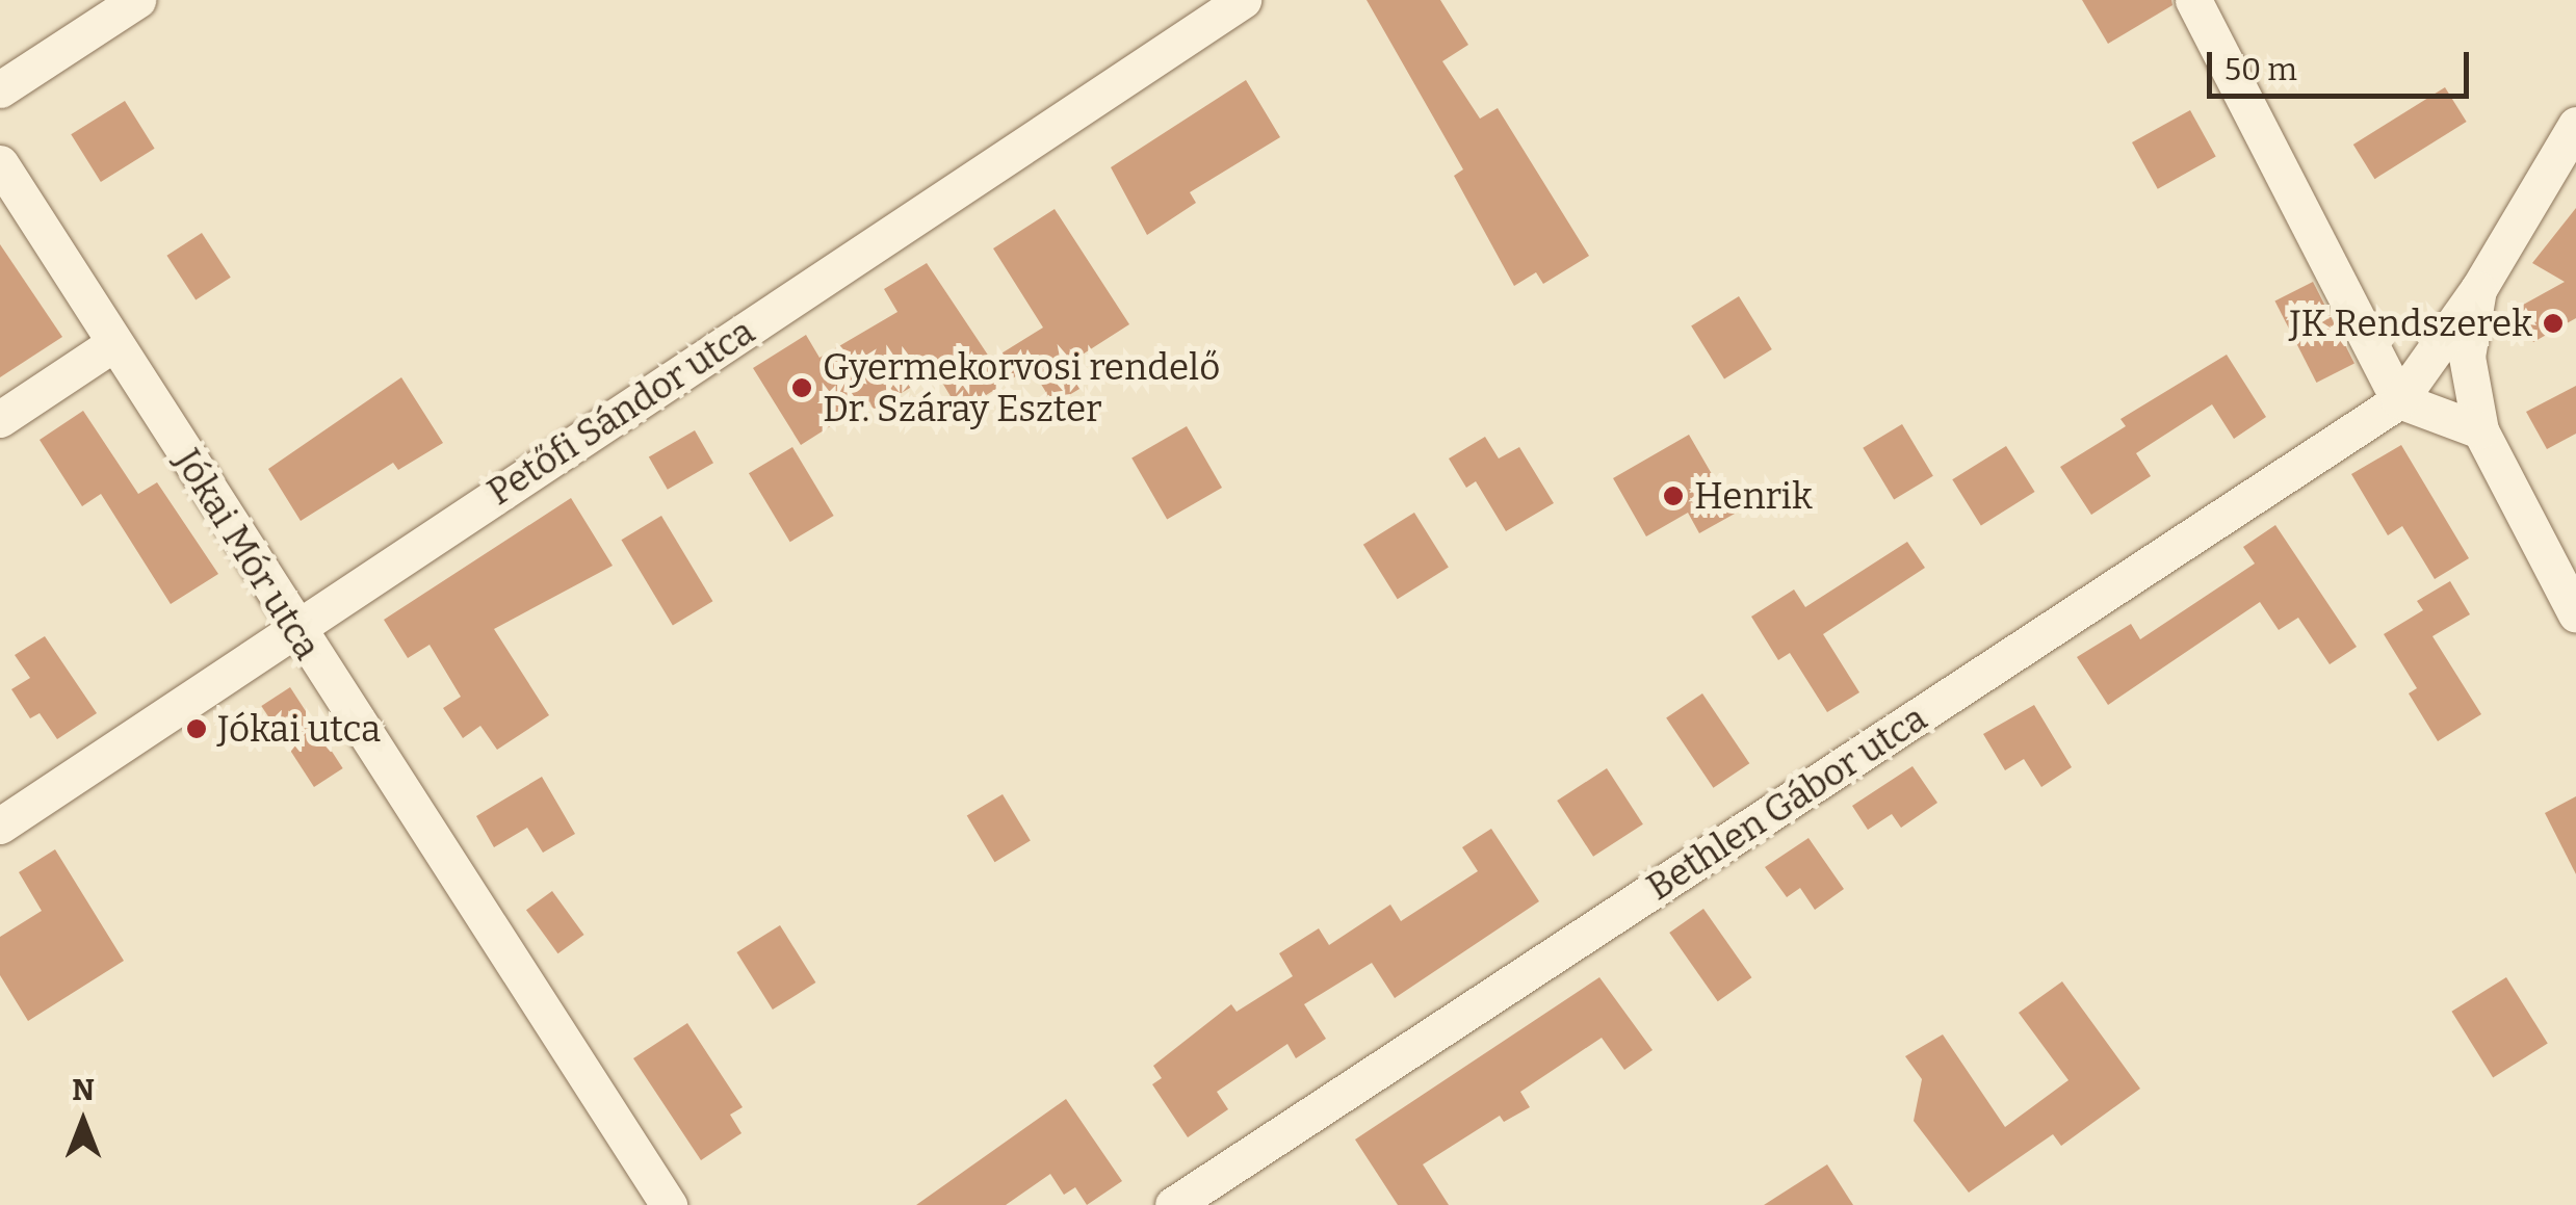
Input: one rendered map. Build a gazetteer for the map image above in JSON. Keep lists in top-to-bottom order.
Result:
{
  "streets": {
    "street": ["Petőfi Sándor utca", "Jókai Mór utca", "Bethlen Gábor utca"]
  },
  "crossings": [
    ["Petőfi Sándor utca", "Jókai Mór utca"]
  ],
  "places": [
    "JK Rendszerek",
    "Gyermekorvosi rendelő Dr. Száray Eszter",
    "Henrik",
    "Jókai utca"
  ],
  "scale_bar": "50 m",
  "north": "top"
}
